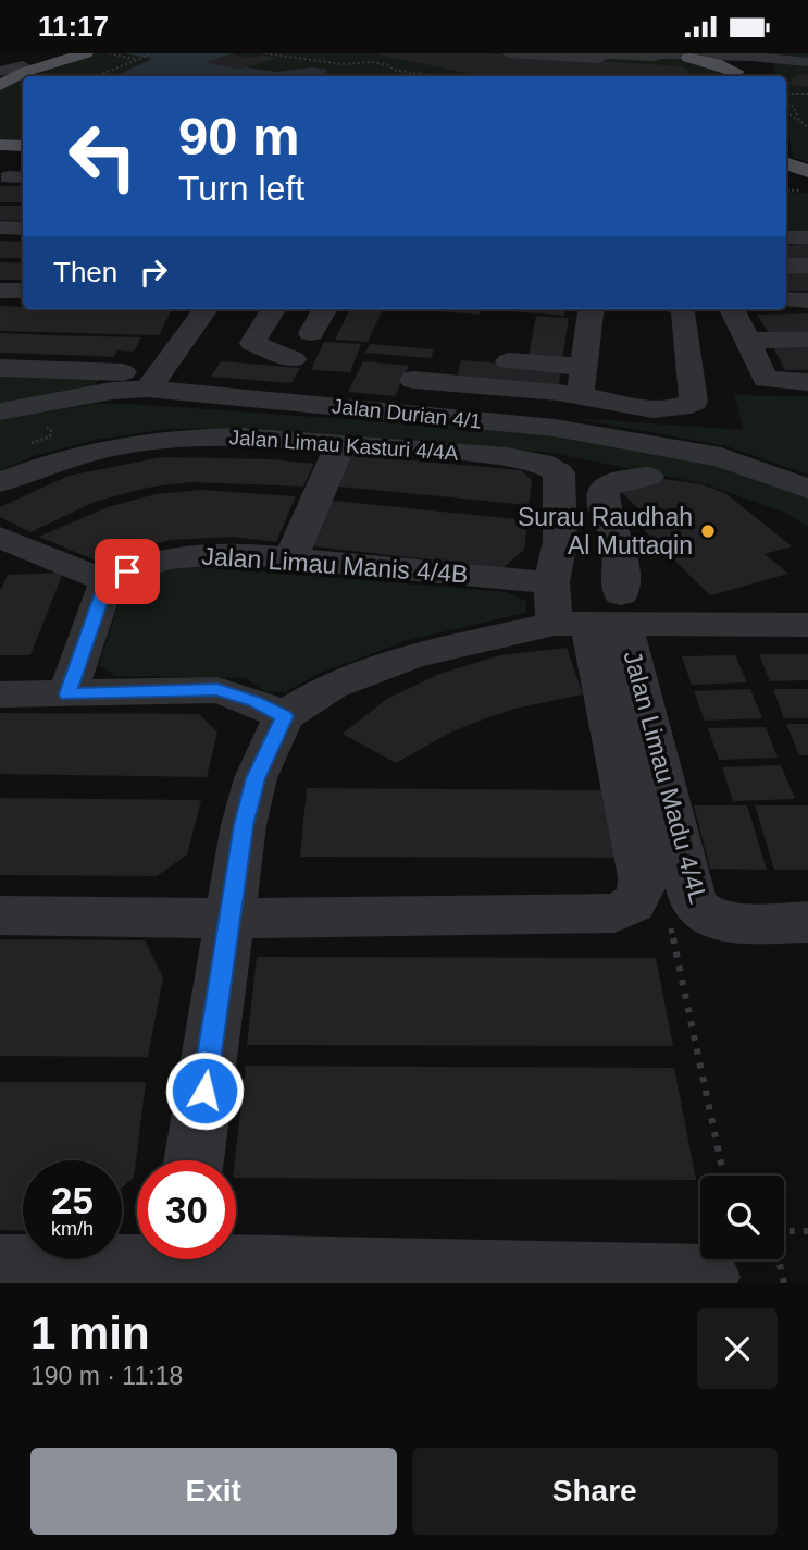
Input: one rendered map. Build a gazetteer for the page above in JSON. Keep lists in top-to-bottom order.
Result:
{
  "streets": {
    "street": [
      "Jalan Durian 4/1",
      "Jalan Limau Kasturi 4/4A",
      "Jalan Limau Manis 4/4B",
      "Jalan Limau Madu 4/4L"
    ]
  },
  "crossings": [
    ["Jalan Limau Manis 4/4B", "Jalan Limau Madu 4/4L"]
  ],
  "places": ["Surau Raudhah Al Muttaqin"],
  "page": {
    "status": "11:17",
    "turn": ["90 m", "Turn left"],
    "then": "Then",
    "speed": "25 km/h",
    "limit": "30",
    "heading": ["1 min", "190 m · 11:18"],
    "buttons": ["Exit", "Share"]
  }
}
